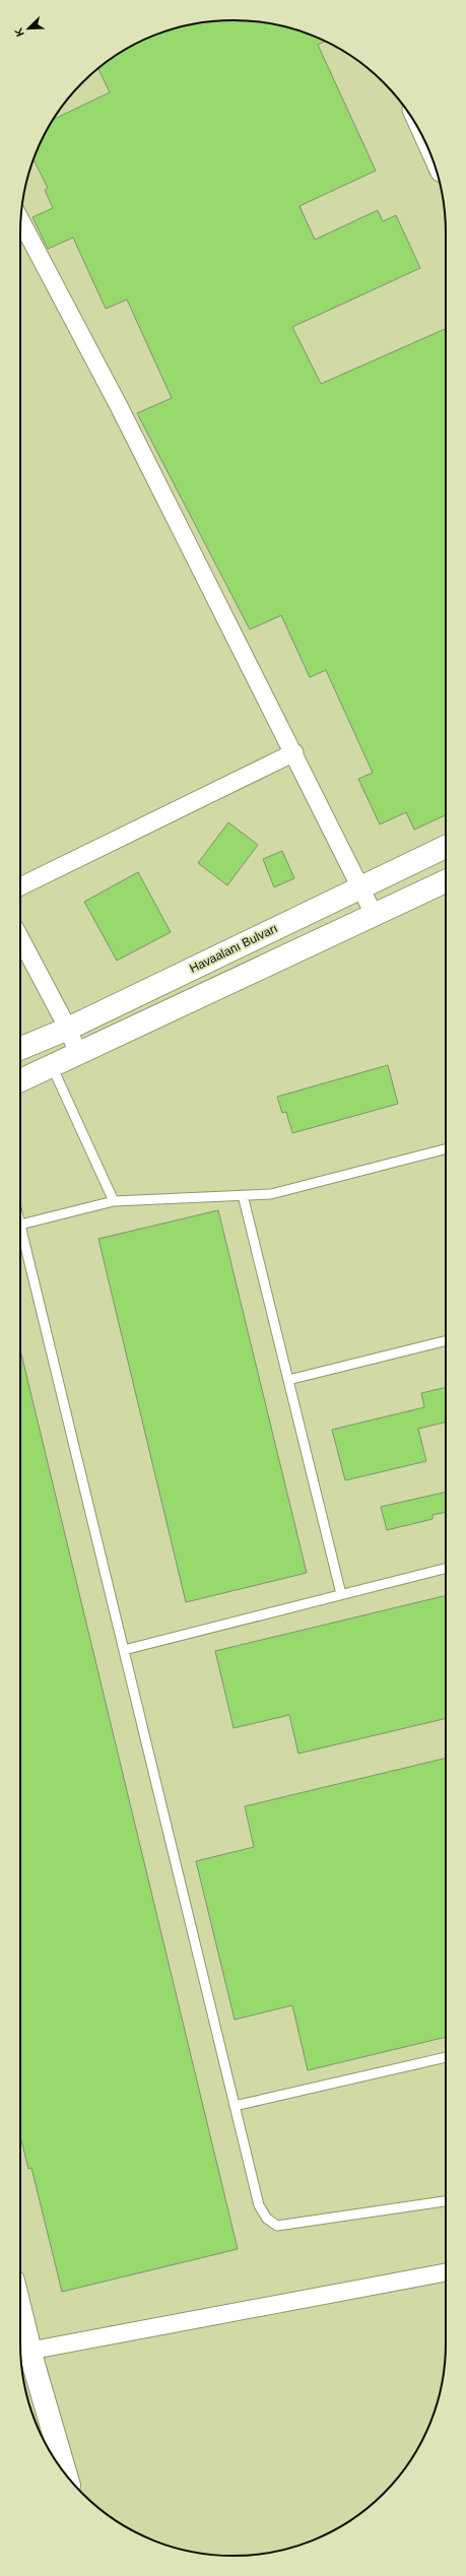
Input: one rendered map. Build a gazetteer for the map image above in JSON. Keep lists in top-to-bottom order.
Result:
{
  "streets": {
    "main road": ["Havaalanı Bulvarı"]
  },
  "north": "bottom left"
}
